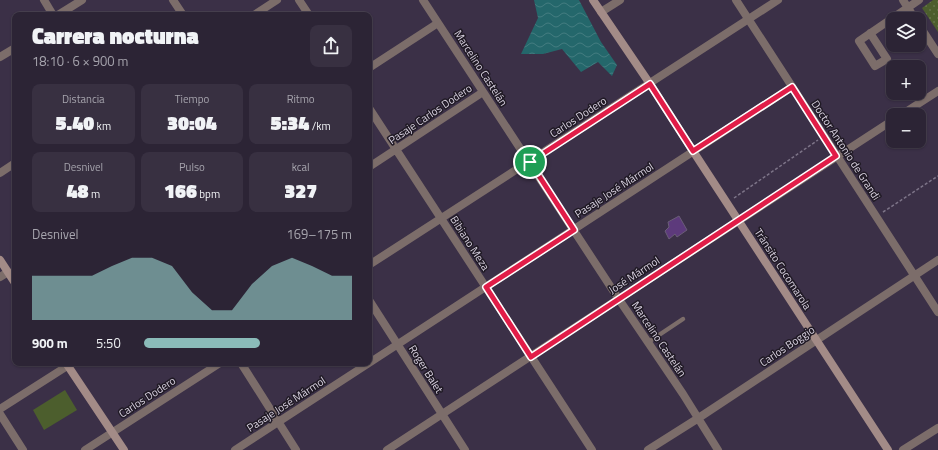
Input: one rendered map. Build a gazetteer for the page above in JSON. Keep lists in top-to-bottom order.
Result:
{
  "streets": {
    "street": [
      "Marcelino Castelán",
      "Pasaje Carlos Dodero",
      "Carlos Dodero",
      "Doctor Antonio de Grandi",
      "Pasaje José Mármol",
      "Bibiano Meza",
      "Tránsito Cocomarola",
      "José Mármol",
      "Carlos Boggio",
      "Roger Balet"
    ]
  },
  "crossings": [
    ["Marcelino Castelán", "Pasaje Carlos Dodero"],
    ["Marcelino Castelán", "Carlos Dodero"],
    ["Marcelino Castelán", "Pasaje José Mármol"],
    ["Marcelino Castelán", "José Mármol"],
    ["Marcelino Castelán", "Carlos Boggio"],
    ["Pasaje Carlos Dodero", "Bibiano Meza"],
    ["Carlos Dodero", "Doctor Antonio de Grandi"],
    ["Carlos Dodero", "Bibiano Meza"],
    ["Carlos Dodero", "Tránsito Cocomarola"],
    ["Doctor Antonio de Grandi", "Pasaje José Mármol"],
    ["Doctor Antonio de Grandi", "José Mármol"],
    ["Doctor Antonio de Grandi", "Carlos Boggio"],
    ["Pasaje José Mármol", "Bibiano Meza"],
    ["Pasaje José Mármol", "Tránsito Cocomarola"],
    ["Pasaje José Mármol", "Roger Balet"],
    ["Bibiano Meza", "José Mármol"],
    ["Tránsito Cocomarola", "José Mármol"],
    ["Tránsito Cocomarola", "Carlos Boggio"],
    ["José Mármol", "Roger Balet"]
  ],
  "page": {
    "map_buttons": ["+", "−"],
    "heading": ["Carrera nocturna", "18:10 · 6 × 900 m"],
    "stats": [
      ["Distancia", "5.40 km"],
      ["Tiempo", "30:04"],
      ["Ritmo", "5:34 /km"],
      ["Desnivel", "48 m"],
      ["Pulso", "166 bpm"],
      ["kcal", "327"]
    ],
    "chart": ["Desnivel", "169–175 m"],
    "list": [
      {
        "name": "900 m",
        "note": "5:50"
      }
    ]
  }
}
